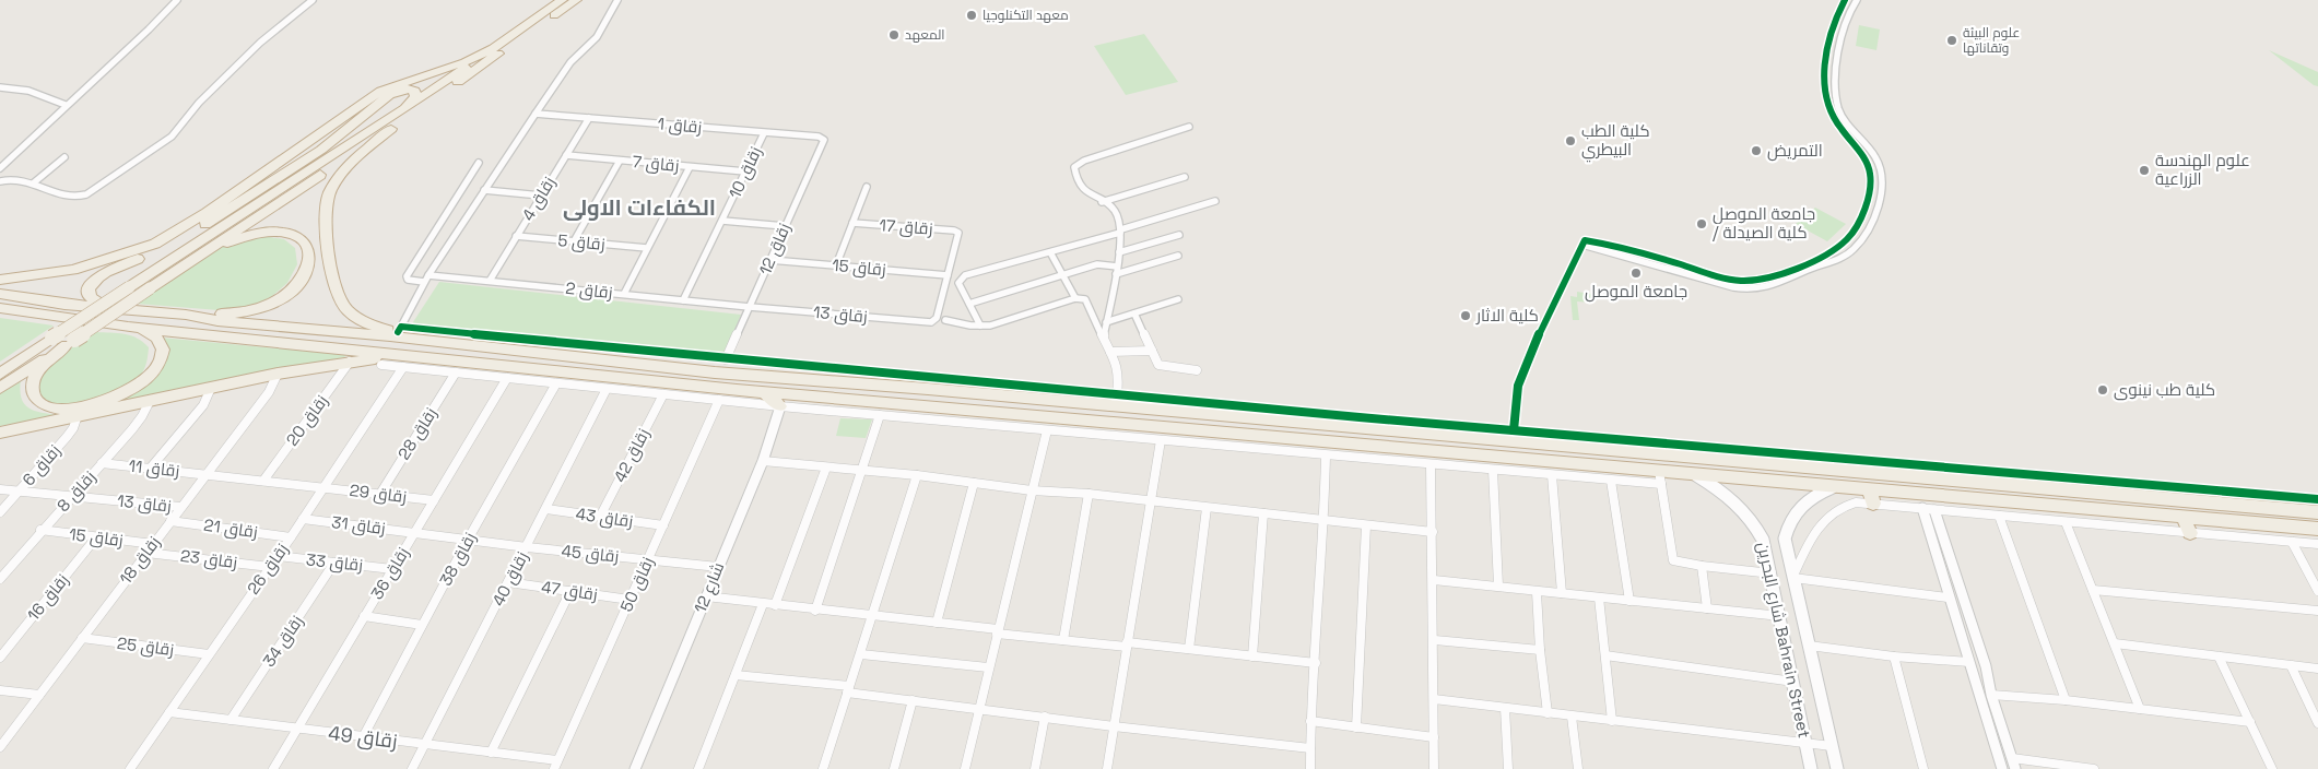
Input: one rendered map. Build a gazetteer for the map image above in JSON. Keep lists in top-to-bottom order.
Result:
{
  "streets": {
    "main road": ["شارع البحرين Bahrain Street"],
    "street": [
      "زقاق 1",
      "زقاق 7",
      "زقاق 10",
      "زقاق 4",
      "زقاق 17",
      "زقاق 5",
      "زقاق 12",
      "زقاق 15",
      "زقاق 2",
      "زقاق 13",
      "زقاق 20",
      "زقاق 28",
      "زقاق 42",
      "زقاق 6",
      "زقاق 11",
      "زقاق 8",
      "زقاق 29",
      "زقاق 43",
      "زقاق 31",
      "زقاق 21",
      "زقاق 45",
      "زقاق 23",
      "زقاق 38",
      "زقاق 18",
      "زقاق 33",
      "زقاق 26",
      "زقاق 36",
      "زقاق 40",
      "زقاق 50",
      "شارع 12",
      "زقاق 47",
      "زقاق 16",
      "زقاق 34",
      "زقاق 25",
      "زقاق 49"
    ]
  },
  "crossings": [
    ["زقاق 1", "زقاق 10"],
    ["زقاق 1", "زقاق 4"],
    ["زقاق 1", "زقاق 12"],
    ["زقاق 7", "زقاق 10"],
    ["زقاق 7", "زقاق 4"],
    ["زقاق 10", "زقاق 2"],
    ["زقاق 4", "زقاق 5"],
    ["زقاق 4", "زقاق 2"],
    ["زقاق 17", "زقاق 15"],
    ["زقاق 17", "زقاق 13"],
    ["زقاق 12", "زقاق 15"],
    ["زقاق 12", "زقاق 2"],
    ["زقاق 12", "زقاق 13"],
    ["زقاق 15", "زقاق 13"],
    ["زقاق 15", "زقاق 8"],
    ["زقاق 15", "زقاق 18"],
    ["زقاق 15", "زقاق 16"],
    ["زقاق 2", "زقاق 13"],
    ["زقاق 13", "زقاق 8"],
    ["زقاق 13", "زقاق 18"],
    ["زقاق 20", "زقاق 11"],
    ["زقاق 20", "زقاق 29"],
    ["زقاق 28", "زقاق 29"],
    ["زقاق 42", "زقاق 43"],
    ["زقاق 11", "زقاق 8"],
    ["زقاق 11", "زقاق 29"],
    ["زقاق 11", "زقاق 18"],
    ["زقاق 29", "زقاق 26"],
    ["زقاق 29", "زقاق 36"],
    ["زقاق 43", "زقاق 40"],
    ["زقاق 43", "زقاق 50"],
    ["زقاق 31", "زقاق 45"],
    ["زقاق 31", "زقاق 38"],
    ["زقاق 31", "زقاق 26"],
    ["زقاق 31", "زقاق 36"],
    ["زقاق 21", "زقاق 18"],
    ["زقاق 21", "زقاق 26"],
    ["زقاق 45", "زقاق 38"],
    ["زقاق 45", "زقاق 40"],
    ["زقاق 45", "زقاق 50"],
    ["زقاق 45", "شارع 12"],
    ["زقاق 23", "زقاق 18"],
    ["زقاق 23", "زقاق 26"],
    ["زقاق 38", "زقاق 49"],
    ["زقاق 18", "زقاق 25"],
    ["زقاق 33", "زقاق 26"],
    ["زقاق 33", "زقاق 36"],
    ["زقاق 33", "زقاق 34"],
    ["زقاق 26", "زقاق 25"],
    ["زقاق 26", "زقاق 49"],
    ["زقاق 36", "زقاق 49"],
    ["زقاق 40", "زقاق 47"],
    ["زقاق 40", "زقاق 49"],
    ["زقاق 50", "زقاق 47"],
    ["زقاق 50", "زقاق 49"],
    ["زقاق 34", "زقاق 49"]
  ],
  "districts": ["الكفاءات الاولى"],
  "places": [
    "معهد التكنلوجيا",
    "المعهد",
    "علوم البيئة وتقاناتها",
    "كلية الطب البيطري",
    "التمريض",
    "علوم الهندسة الزراعية",
    "جامعة الموصل / كلية الصيدلة",
    "جامعة الموصل",
    "كلية الاثار",
    "كلية طب نينوى"
  ]
}
